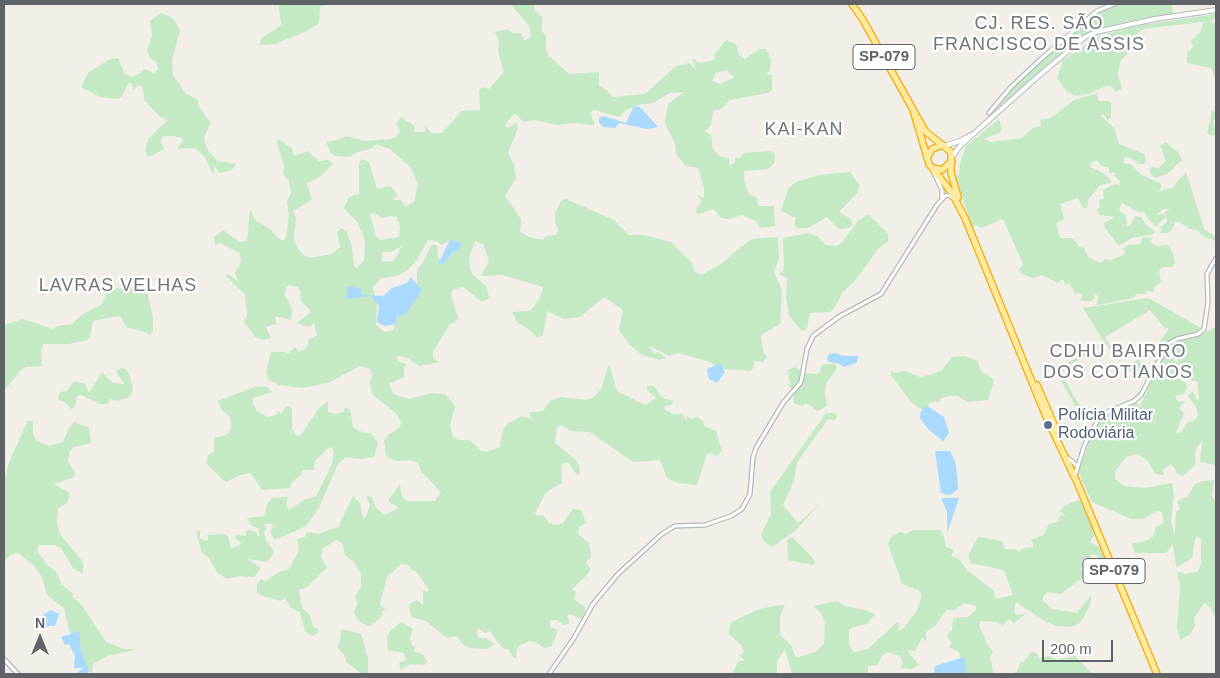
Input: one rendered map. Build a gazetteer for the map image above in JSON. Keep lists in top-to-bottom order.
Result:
{
  "streets": {
    "highway": ["SP-079"]
  },
  "districts": [
    "CJ. RES. SÃO FRANCISCO DE ASSIS",
    "KAI-KAN",
    "LAVRAS VELHAS",
    "CDHU BAIRRO DOS COTIANOS"
  ],
  "places": ["Polícia Militar Rodoviária"],
  "scale_bar": "200 m",
  "north": "top"
}
